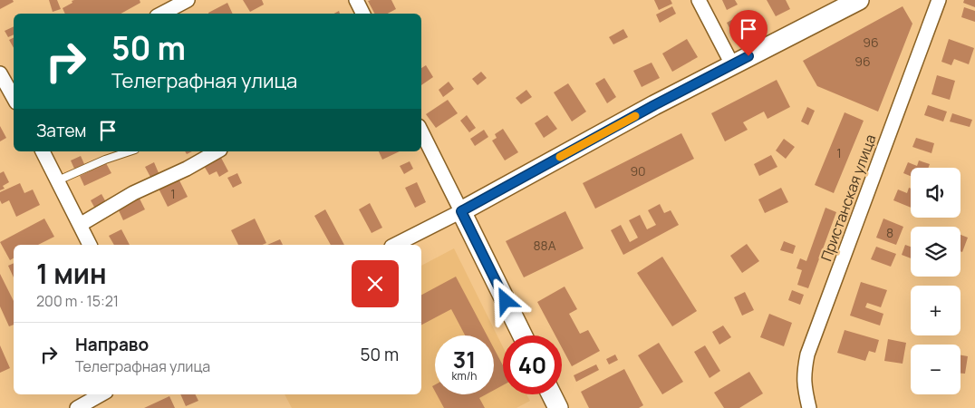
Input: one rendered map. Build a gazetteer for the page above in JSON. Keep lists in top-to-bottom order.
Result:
{
  "streets": {
    "street": ["Пристанская улица"]
  },
  "house_numbers": [
    "96",
    "96",
    "1",
    "90",
    "1",
    "8",
    "88А"
  ],
  "page": {
    "turn": ["50 m", "Телеграфная улица"],
    "then": "Затем",
    "map_buttons": ["+", "−"],
    "heading": ["1 мин", "200 m · 15:21"],
    "list": [
      {
        "name": "Направо",
        "note": "Телеграфная улица",
        "value": "50 m"
      }
    ],
    "speed": "31 km/h",
    "limit": "40"
  }
}
